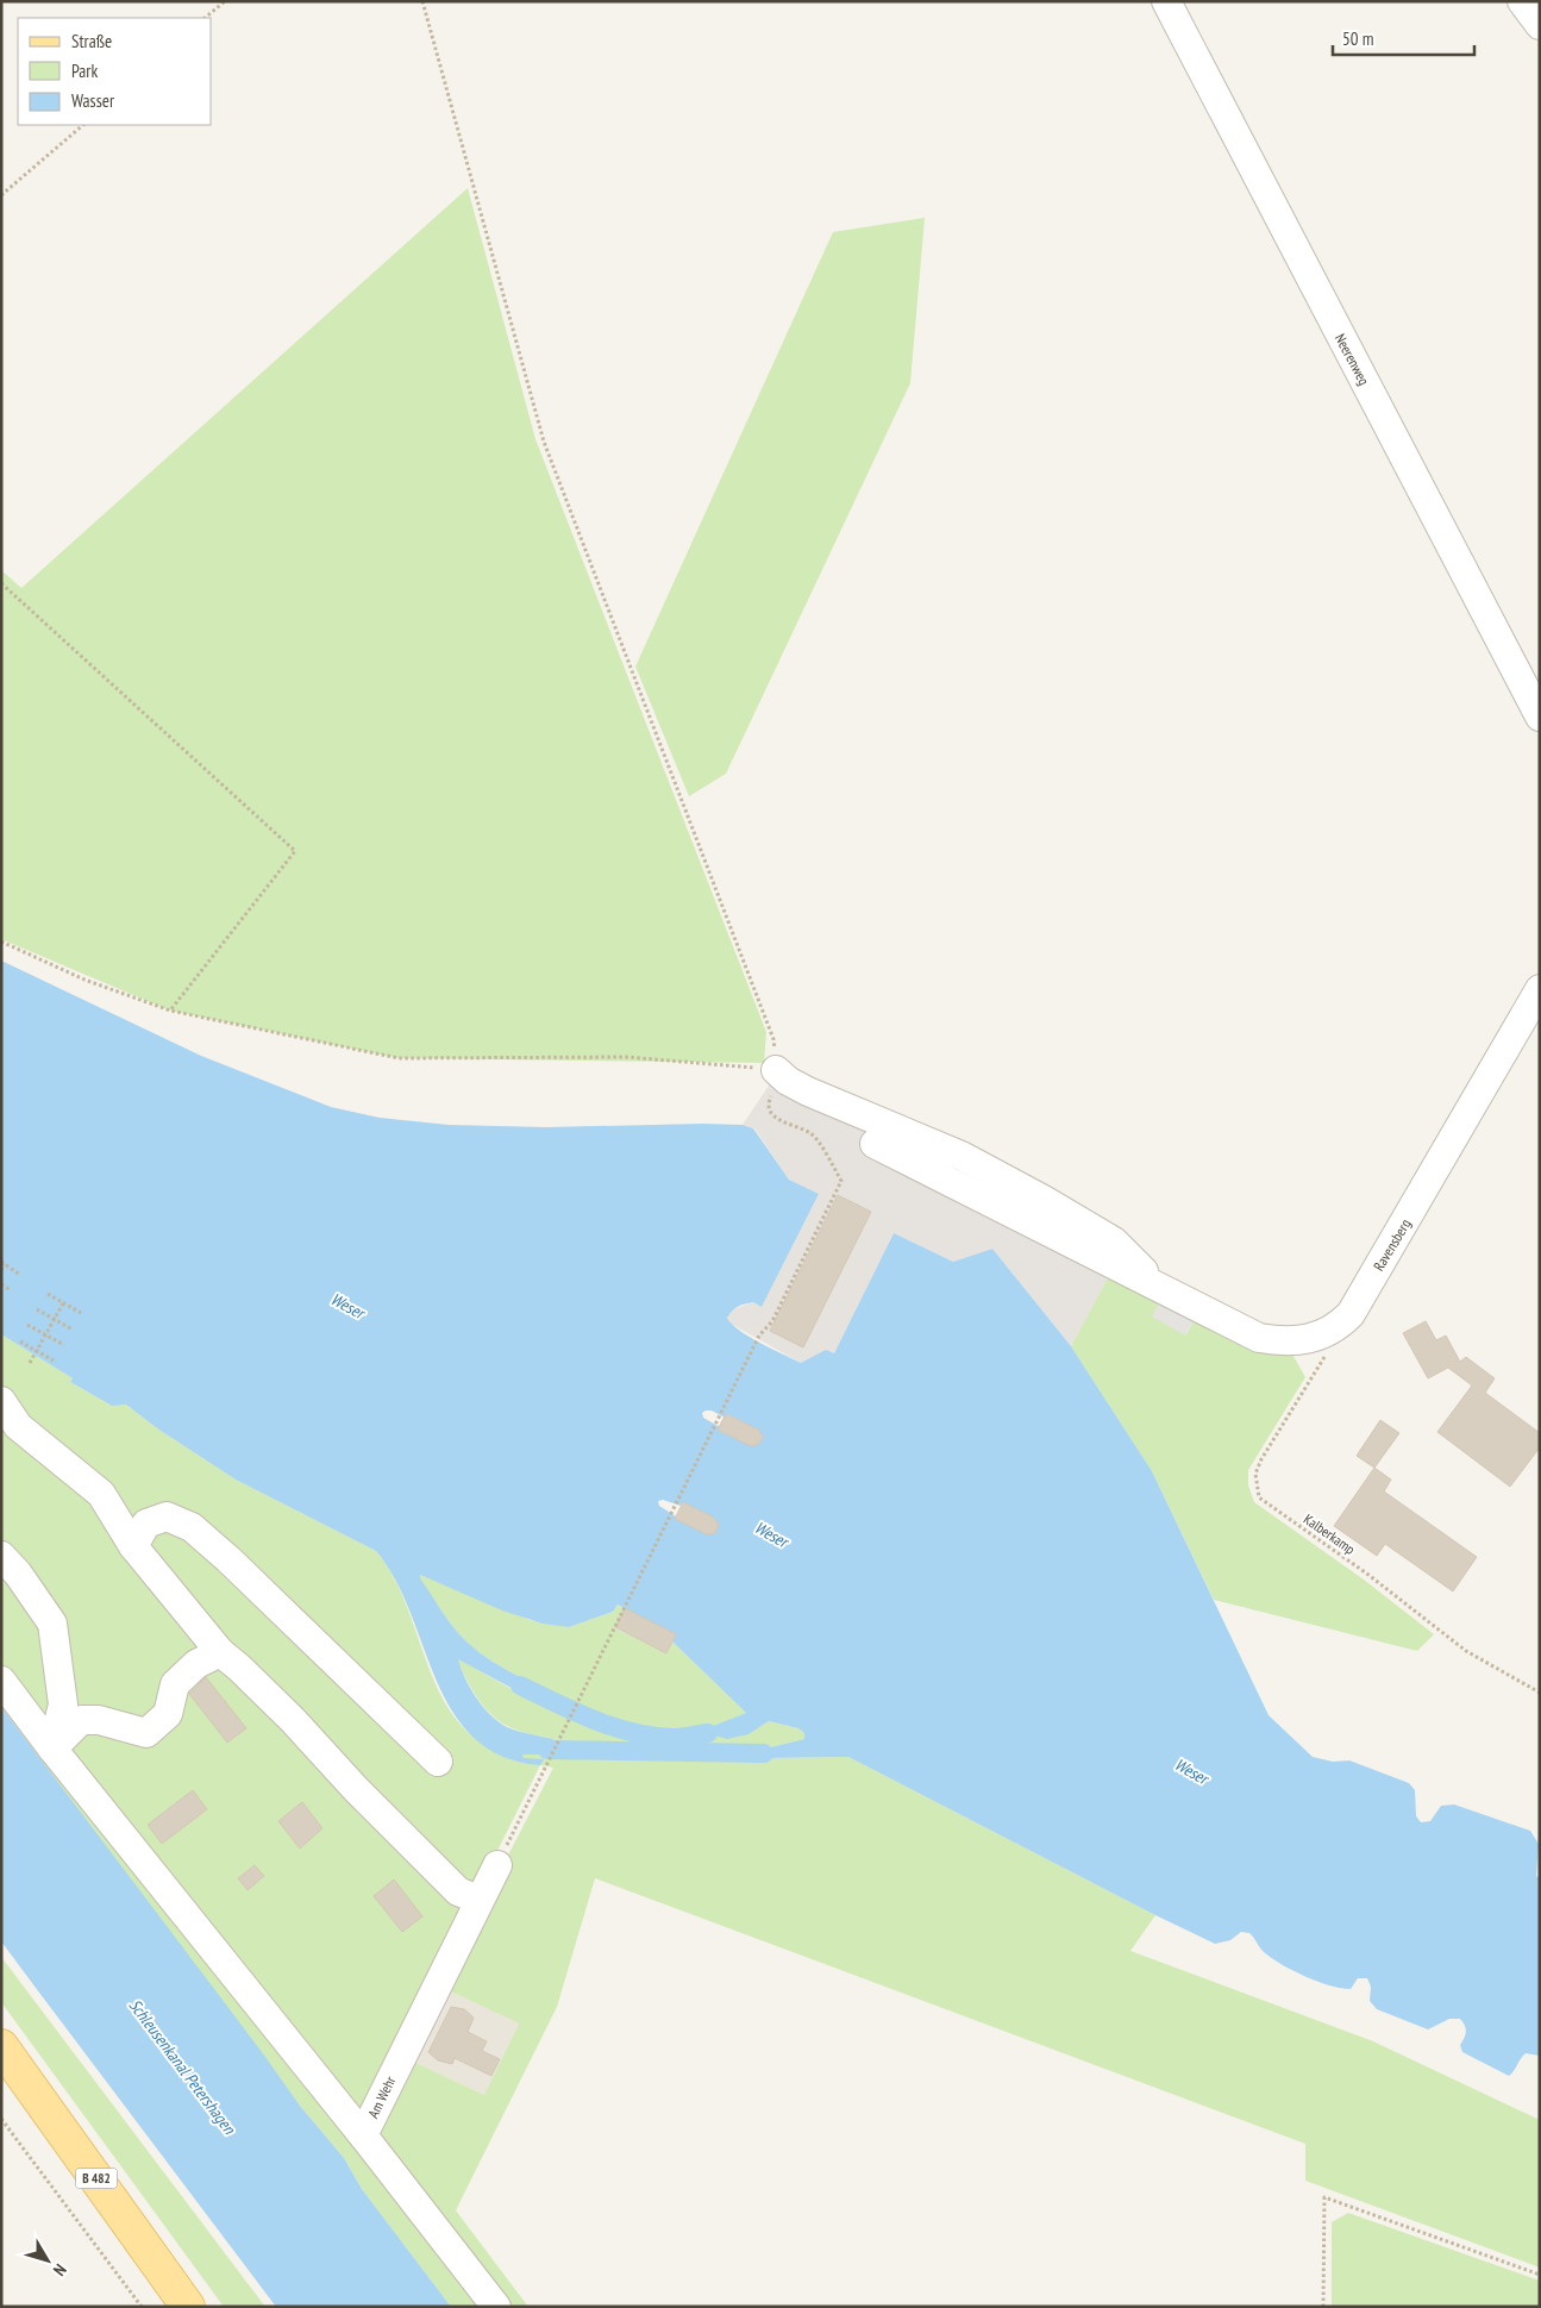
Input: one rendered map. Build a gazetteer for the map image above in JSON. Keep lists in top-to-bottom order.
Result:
{
  "streets": {
    "main road": ["B 482"],
    "street": ["Neerenweg", "Ravensberg", "Am Wehr"],
    "path": ["Kalberkamp"]
  },
  "crossings": [
    ["Ravensberg", "Kalberkamp"]
  ],
  "water": ["Weser", "Schleusenkanal Petershagen"],
  "legend": ["Straße", "Park", "Wasser"],
  "scale_bar": "50 m",
  "north": "bottom right"
}
